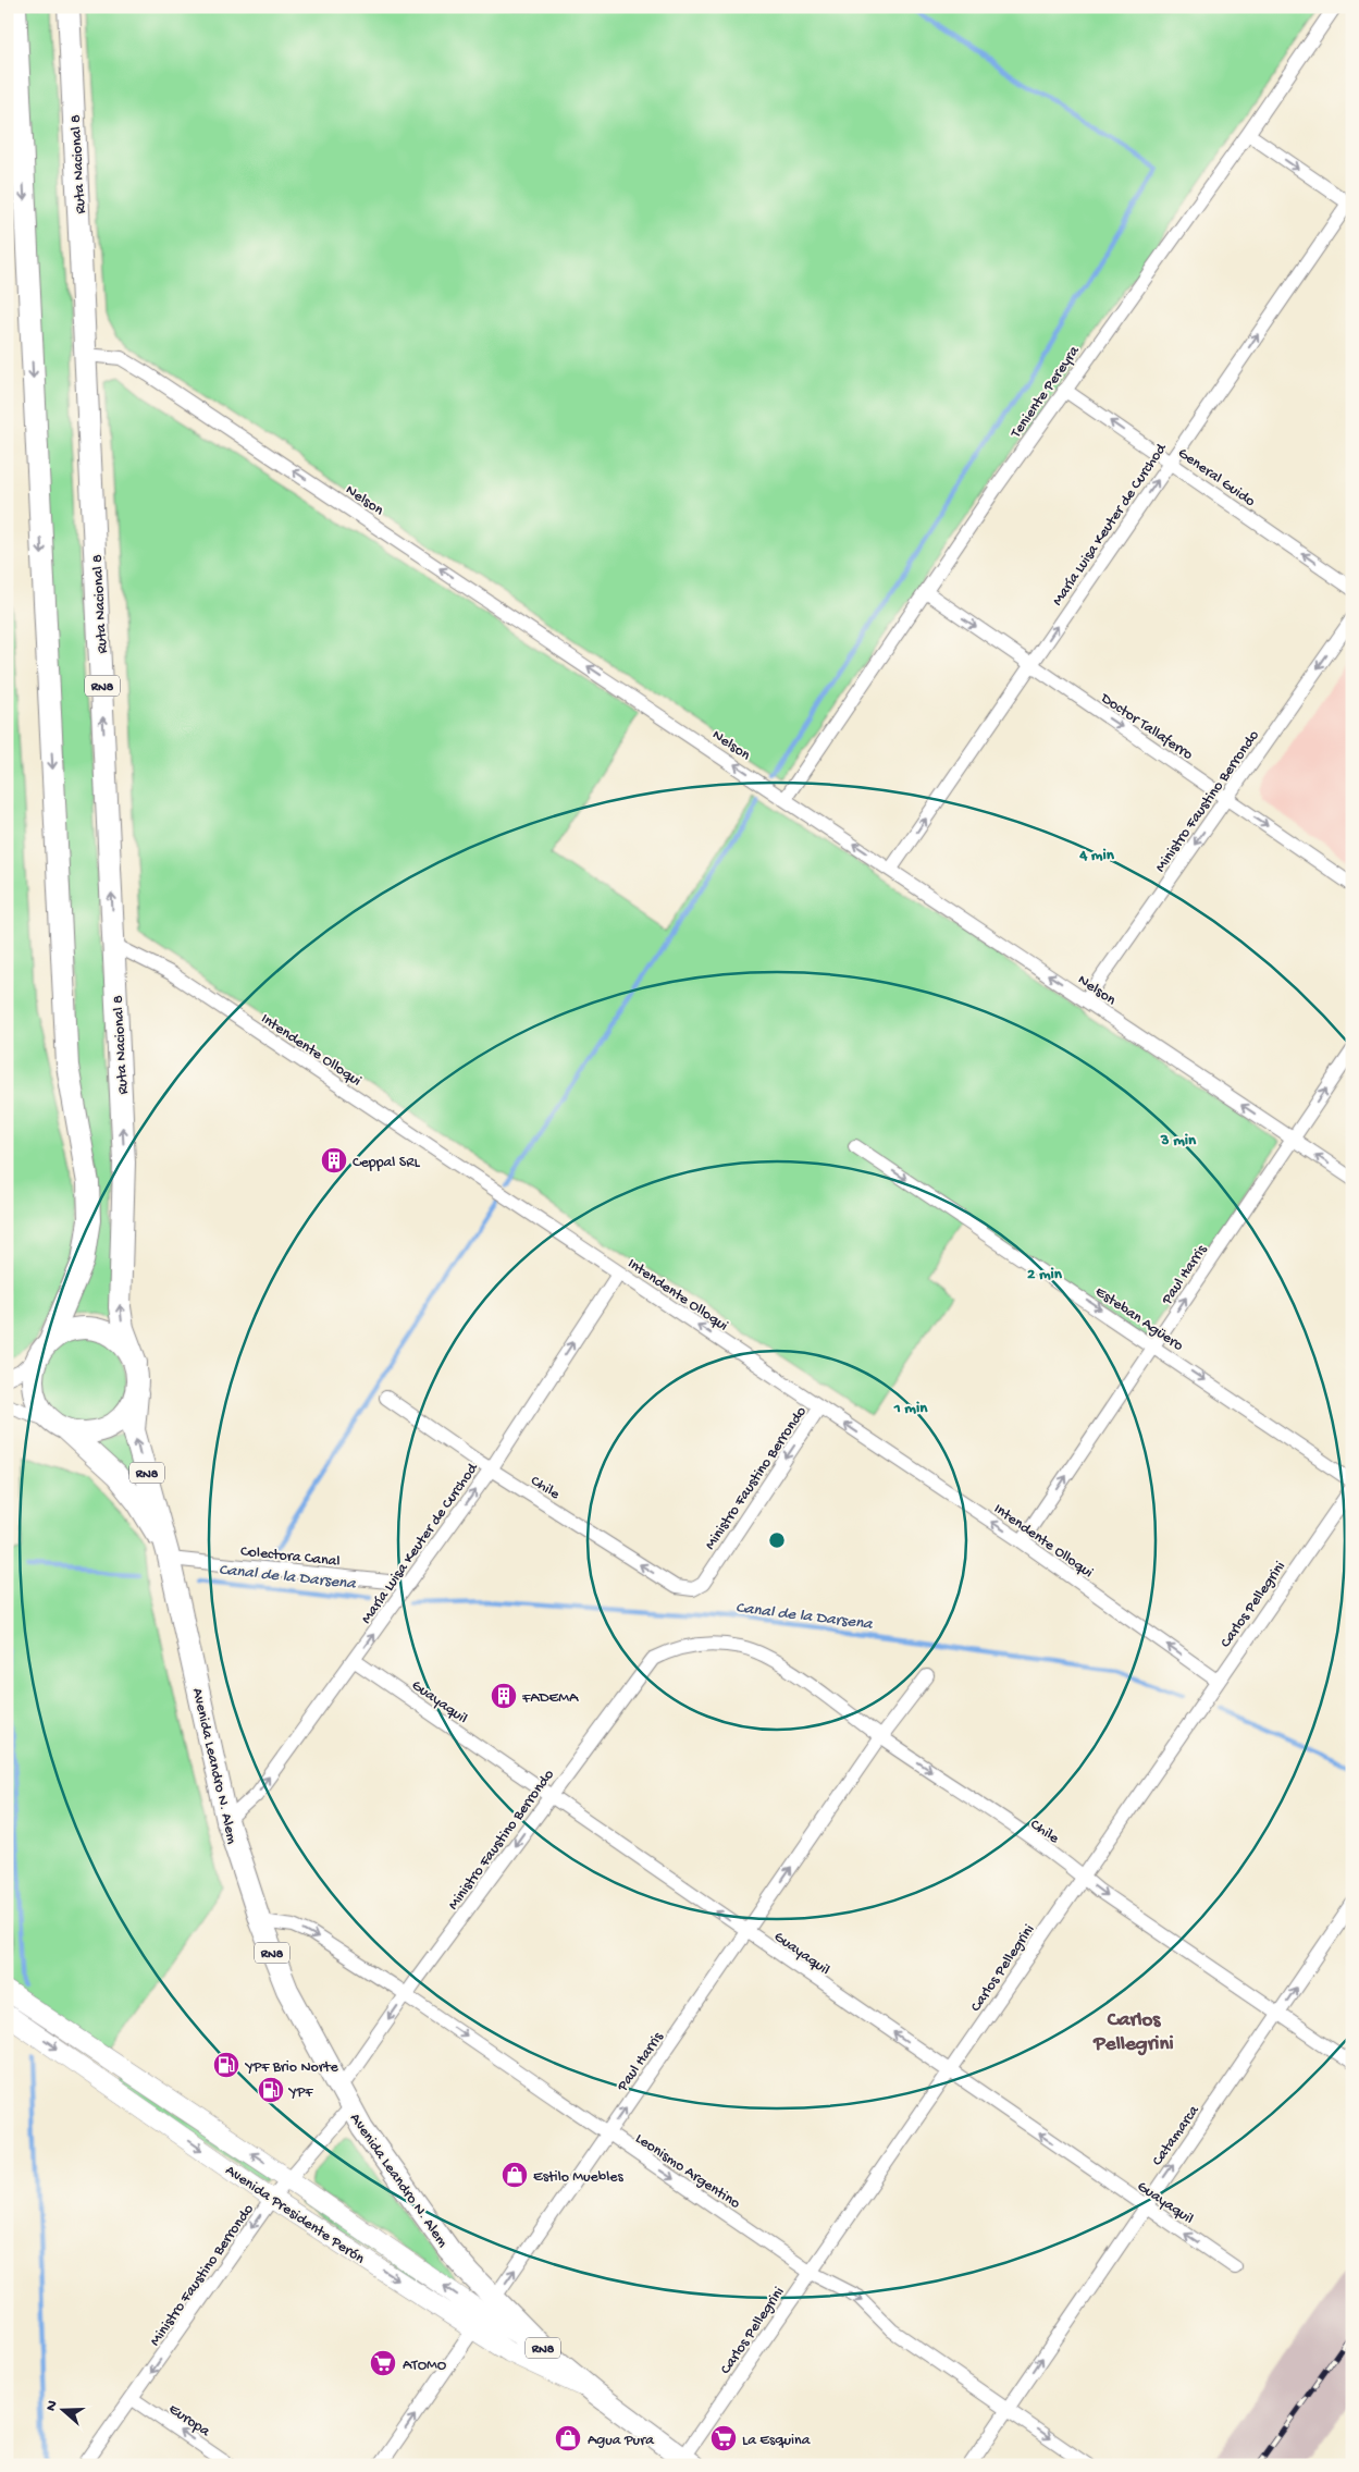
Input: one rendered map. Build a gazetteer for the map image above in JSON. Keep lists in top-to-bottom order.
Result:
{
  "streets": {
    "main road": [
      "Ruta Nacional 8",
      "RN8",
      "Avenida Leandro N. Alem",
      "Avenida Presidente Perón"
    ],
    "street": [
      "Teniente Pereyra",
      "General Guido",
      "Nelson",
      "María Luisa Keuter de Curchod",
      "Doctor Tallaferro",
      "Ministro Faustino Berrondo",
      "Intendente Olloqui",
      "Paul Harris",
      "Esteban Agüero",
      "Chile",
      "Colectora Canal",
      "Carlos Pellegrini",
      "Guayaquil",
      "Catamarca",
      "Leonismo Argentino",
      "Europa"
    ]
  },
  "crossings": [
    ["Ruta Nacional 8", "Nelson"],
    ["Ruta Nacional 8", "RN8"],
    ["Ruta Nacional 8", "Intendente Olloqui"],
    ["Ruta Nacional 8", "Avenida Leandro N. Alem"],
    ["Teniente Pereyra", "General Guido"],
    ["Teniente Pereyra", "Nelson"],
    ["Teniente Pereyra", "Doctor Tallaferro"],
    ["General Guido", "María Luisa Keuter de Curchod"],
    ["Nelson", "María Luisa Keuter de Curchod"],
    ["Nelson", "Ministro Faustino Berrondo"],
    ["Nelson", "Paul Harris"],
    ["María Luisa Keuter de Curchod", "Doctor Tallaferro"],
    ["María Luisa Keuter de Curchod", "Intendente Olloqui"],
    ["María Luisa Keuter de Curchod", "Chile"],
    ["María Luisa Keuter de Curchod", "Colectora Canal"],
    ["María Luisa Keuter de Curchod", "Guayaquil"],
    ["María Luisa Keuter de Curchod", "Avenida Leandro N. Alem"],
    ["RN8", "Avenida Leandro N. Alem"],
    ["Doctor Tallaferro", "Ministro Faustino Berrondo"],
    ["Ministro Faustino Berrondo", "Intendente Olloqui"],
    ["Ministro Faustino Berrondo", "Chile"],
    ["Ministro Faustino Berrondo", "Guayaquil"],
    ["Ministro Faustino Berrondo", "Avenida Leandro N. Alem"],
    ["Ministro Faustino Berrondo", "Leonismo Argentino"],
    ["Ministro Faustino Berrondo", "Avenida Presidente Perón"],
    ["Ministro Faustino Berrondo", "Europa"],
    ["Intendente Olloqui", "Paul Harris"],
    ["Intendente Olloqui", "Carlos Pellegrini"],
    ["Paul Harris", "Esteban Agüero"],
    ["Paul Harris", "Chile"],
    ["Paul Harris", "Guayaquil"],
    ["Paul Harris", "Avenida Leandro N. Alem"],
    ["Paul Harris", "Leonismo Argentino"],
    ["Paul Harris", "Avenida Presidente Perón"],
    ["Chile", "Carlos Pellegrini"],
    ["Chile", "Catamarca"],
    ["Colectora Canal", "Avenida Leandro N. Alem"],
    ["Carlos Pellegrini", "Guayaquil"],
    ["Carlos Pellegrini", "Leonismo Argentino"],
    ["Carlos Pellegrini", "Avenida Presidente Perón"],
    ["Guayaquil", "Catamarca"],
    ["Avenida Leandro N. Alem", "Leonismo Argentino"],
    ["Avenida Leandro N. Alem", "Avenida Presidente Perón"],
    ["Catamarca", "Leonismo Argentino"]
  ],
  "one_way": [
    "General Guido",
    "Nelson",
    "María Luisa Keuter de Curchod",
    "Doctor Tallaferro",
    "Ministro Faustino Berrondo",
    "Intendente Olloqui",
    "Paul Harris",
    "Esteban Agüero",
    "Guayaquil",
    "Catamarca",
    "Leonismo Argentino",
    "Europa"
  ],
  "districts": ["Carlos Pellegrini"],
  "water": ["Canal de la Darsena"],
  "places": {
    "building": ["Ceppal SRL", "FADEMA"],
    "fuel station": ["YPF Brio Norte", "YPF"],
    "shop": ["Estilo Muebles", "Agua Pura"],
    "supermarket": ["ATOMO", "La Esquina"]
  },
  "north": "left",
  "rings": [
    "4 min",
    "3 min",
    "2 min",
    "1 min"
  ]
}
